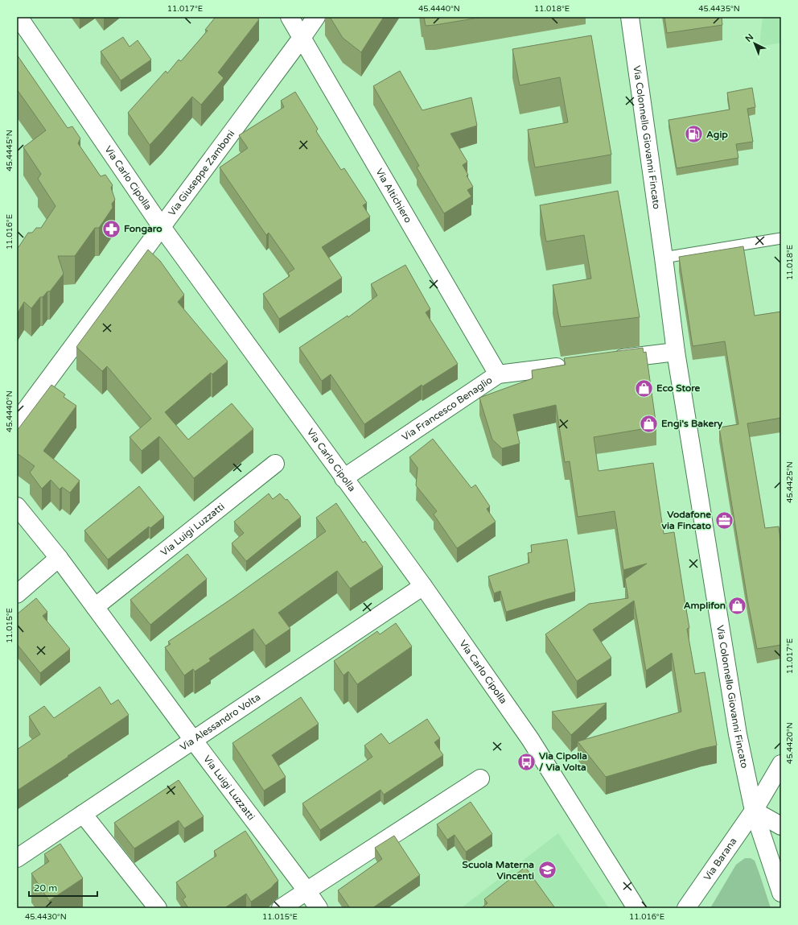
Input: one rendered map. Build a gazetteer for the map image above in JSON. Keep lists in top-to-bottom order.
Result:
{
  "streets": {
    "street": [
      "Via Colonnello Giovanni Fincato",
      "Via Giuseppe Zamboni",
      "Via Carlo Cipolla",
      "Via Altichiero",
      "Via Francesco Benaglio",
      "Via Luigi Luzzatti",
      "Via Alessandro Volta",
      "Via Barana"
    ]
  },
  "crossings": [
    ["Via Colonnello Giovanni Fincato", "Via Barana"],
    ["Via Giuseppe Zamboni", "Via Carlo Cipolla"],
    ["Via Giuseppe Zamboni", "Via Altichiero"],
    ["Via Carlo Cipolla", "Via Francesco Benaglio"],
    ["Via Carlo Cipolla", "Via Alessandro Volta"],
    ["Via Altichiero", "Via Francesco Benaglio"],
    ["Via Luigi Luzzatti", "Via Alessandro Volta"]
  ],
  "places": {
    "fuel station": ["Agip"],
    "pharmacy": ["Fongaro"],
    "shop": ["Eco Store", "Engi's Bakery", "Amplifon"],
    "office": ["Vodafone via Fincato"],
    "bus stop": ["Via Cipolla / Via Volta"],
    "school or university": ["Scuola Materna Vincenti"]
  },
  "scale_bar": "20 m",
  "north": "top left",
  "coordinates": [
    "11.017°E",
    "45.4440°N",
    "11.018°E",
    "45.4435°N",
    "45.4445°N",
    "11.016°E",
    "45.4425°N",
    "11.015°E",
    "45.4420°N",
    "45.4430°N"
  ]
}
